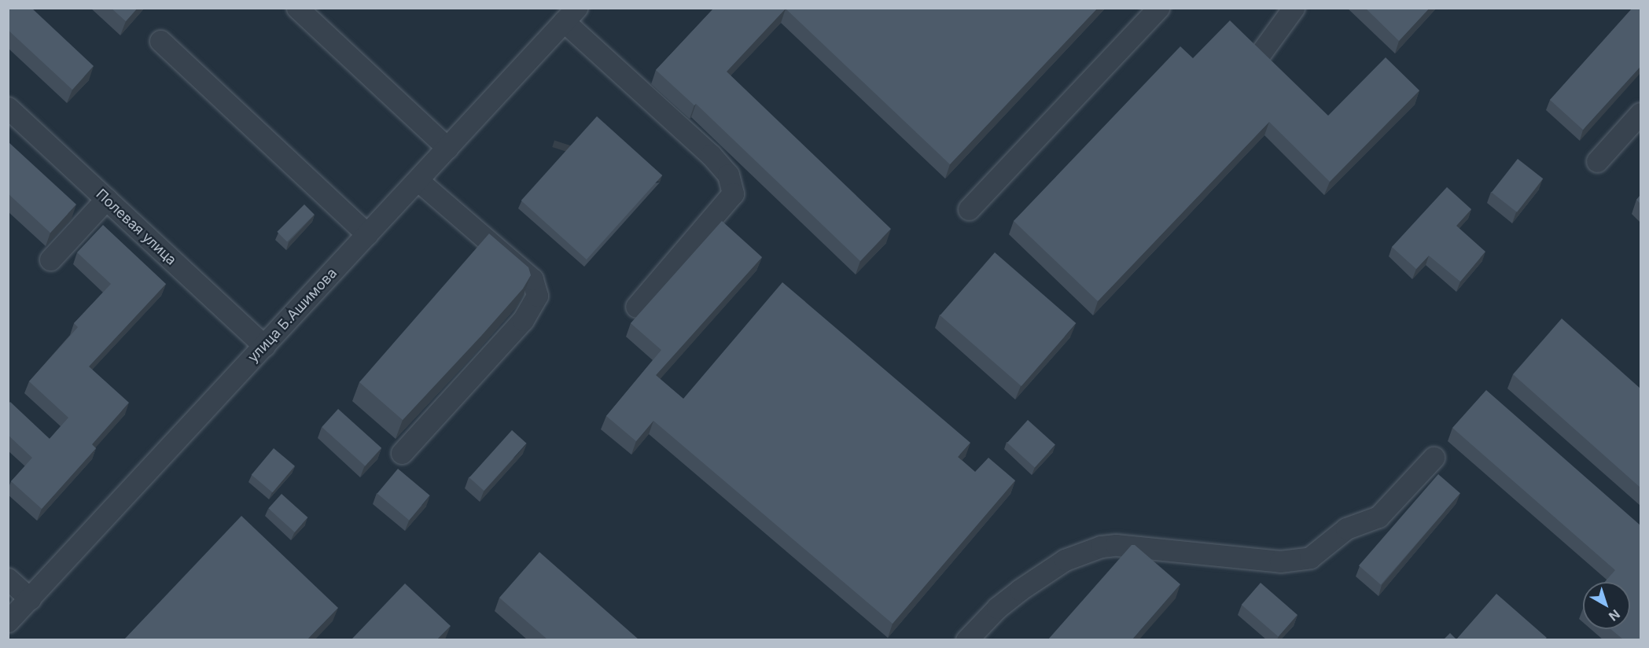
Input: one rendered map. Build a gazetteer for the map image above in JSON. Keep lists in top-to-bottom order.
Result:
{
  "streets": {
    "street": ["Полевая улица", "улица Б.Ашимова"]
  },
  "crossings": [
    ["Полевая улица", "улица Б.Ашимова"]
  ],
  "north": "bottom right"
}
